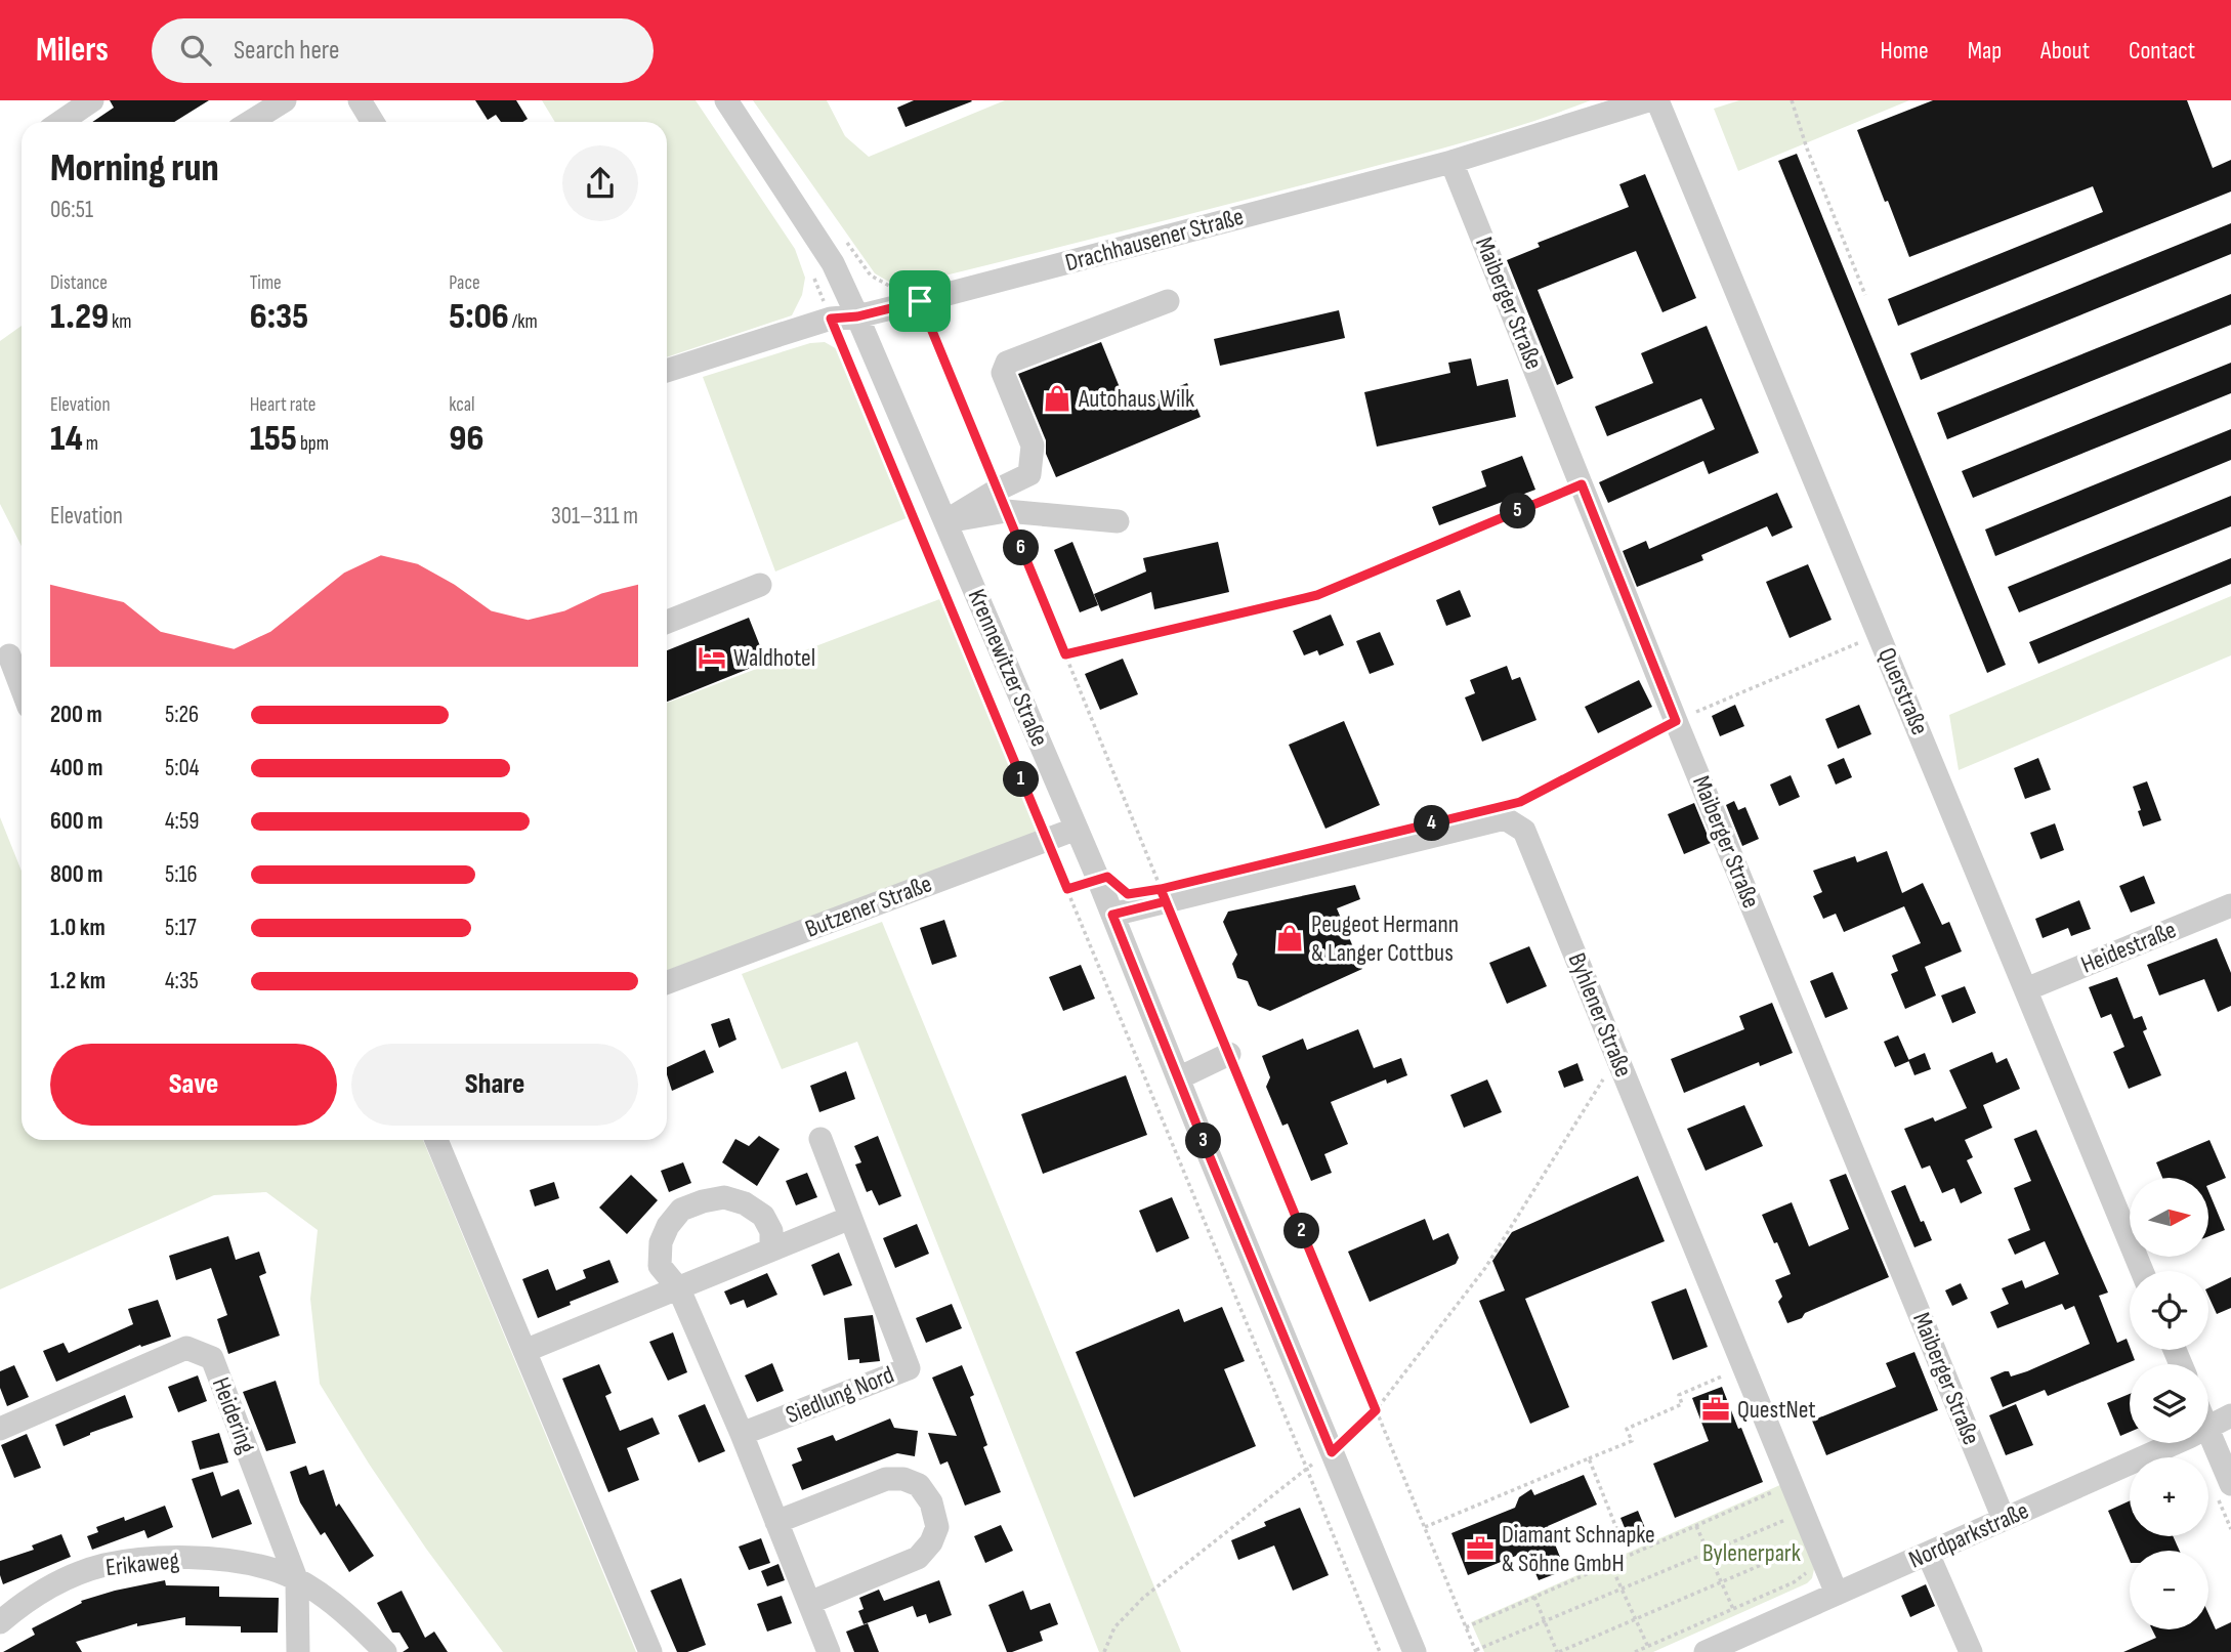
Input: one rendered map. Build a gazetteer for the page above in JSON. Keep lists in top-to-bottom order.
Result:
{
  "streets": {
    "street": [
      "Drachhausener Straße",
      "Maiberger Straße",
      "Krennewitzer Straße",
      "Querstraße",
      "Butzener Straße",
      "Heidestraße",
      "Byhlener Straße",
      "Siedlung Nord",
      "Heidering",
      "Nordparkstraße",
      "Erikaweg"
    ]
  },
  "crossings": [
    ["Drachhausener Straße", "Maiberger Straße"],
    ["Drachhausener Straße", "Krennewitzer Straße"],
    ["Maiberger Straße", "Nordparkstraße"],
    ["Krennewitzer Straße", "Butzener Straße"],
    ["Krennewitzer Straße", "Byhlener Straße"],
    ["Querstraße", "Heidestraße"],
    ["Byhlener Straße", "Nordparkstraße"],
    ["Heidering", "Erikaweg"]
  ],
  "parks": ["Bylenerpark"],
  "places": {
    "shop": ["Autohaus Wilk", "Peugeot Hermann & Langer Cottbus"],
    "hotel": ["Waldhotel"],
    "office": ["QuestNet", "Diamant Schnapke & Söhne GmbH"]
  },
  "north": "right",
  "page": {
    "header": "Milers",
    "search": "Search here",
    "nav": [
      "Home",
      "Map",
      "About",
      "Contact"
    ],
    "heading": ["Morning run", "06:51"],
    "stats": [
      ["Distance", "1.29 km"],
      ["Time", "6:35"],
      ["Pace", "5:06 /km"],
      ["Elevation", "14 m"],
      ["Heart rate", "155 bpm"],
      ["kcal", "96"]
    ],
    "chart": ["Elevation", "301–311 m"],
    "pins": [
      "5",
      "6",
      "1",
      "4",
      "3",
      "2"
    ],
    "list": [
      {
        "name": "200 m",
        "note": "5:26"
      },
      {
        "name": "400 m",
        "note": "5:04"
      },
      {
        "name": "600 m",
        "note": "4:59"
      },
      {
        "name": "800 m",
        "note": "5:16"
      },
      {
        "name": "1.0 km",
        "note": "5:17"
      },
      {
        "name": "1.2 km",
        "note": "4:35"
      }
    ],
    "buttons": ["Save", "Share"],
    "map_buttons": ["+", "−"]
  }
}
